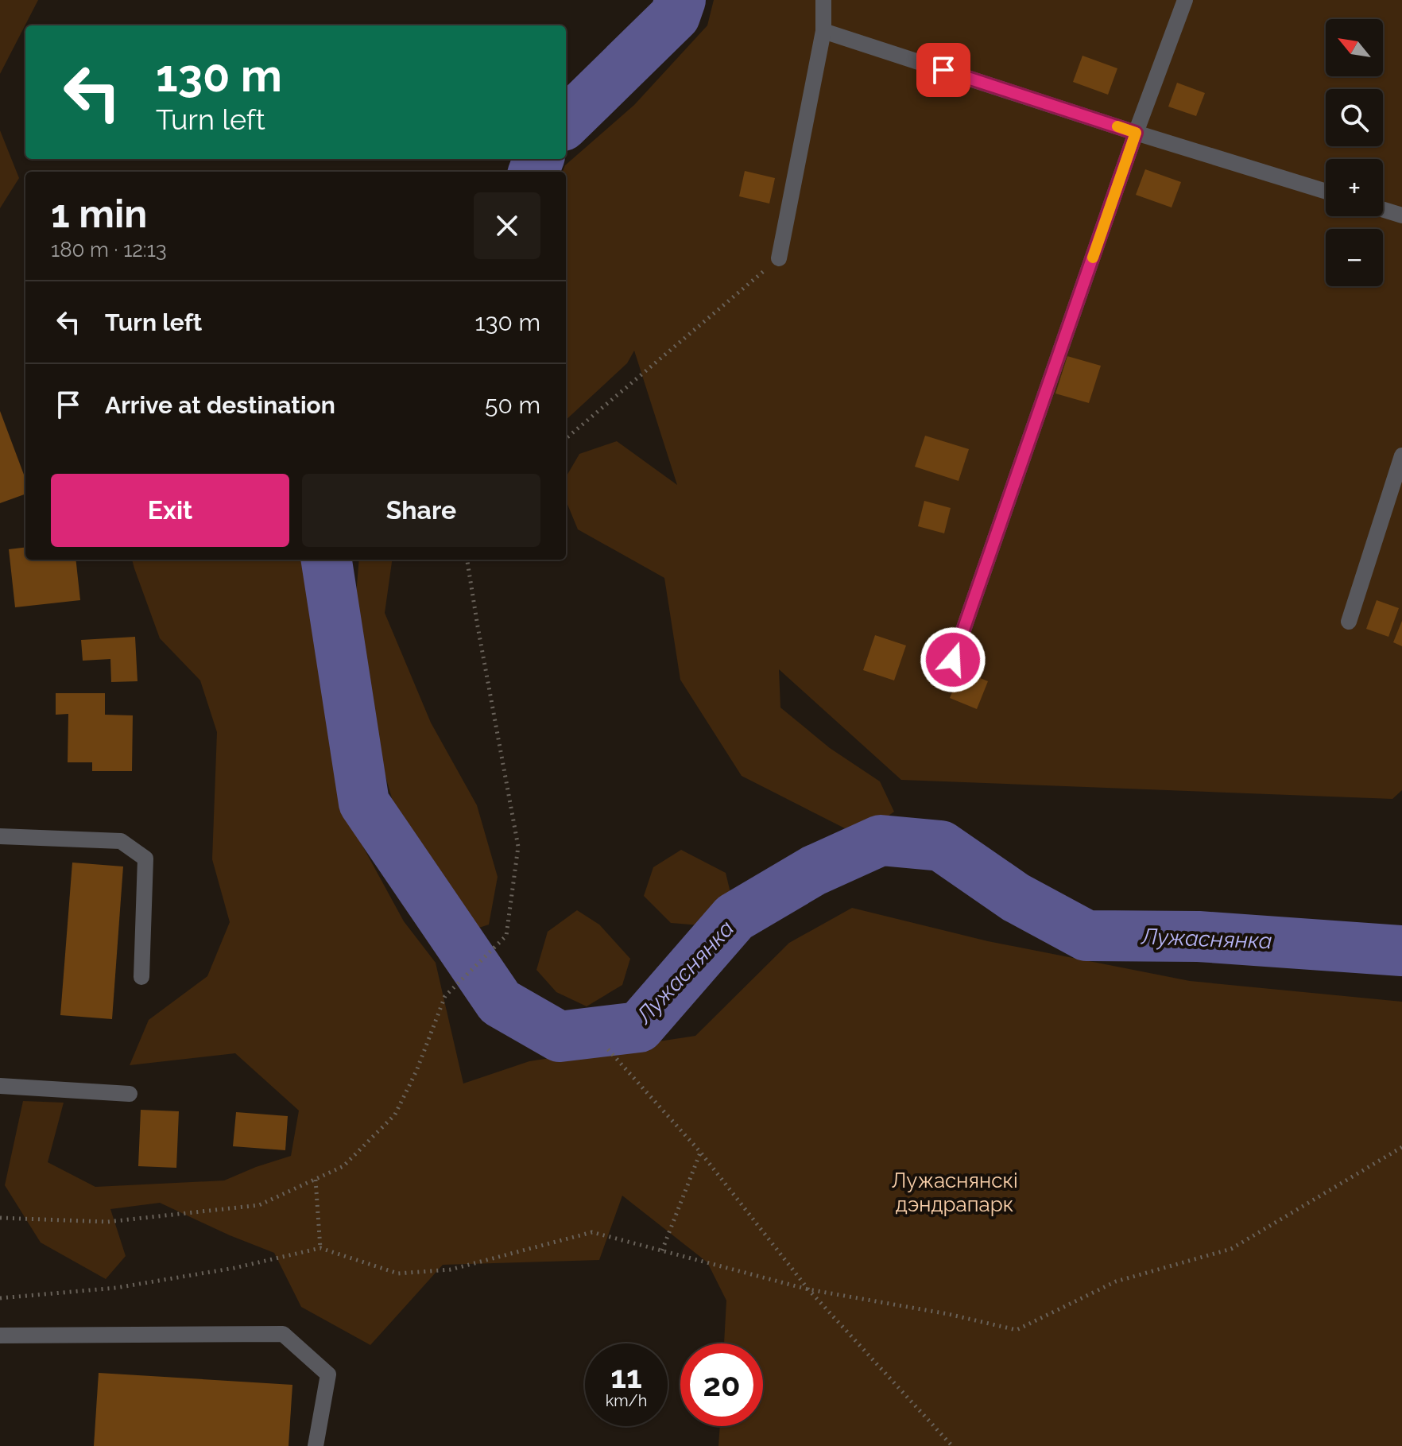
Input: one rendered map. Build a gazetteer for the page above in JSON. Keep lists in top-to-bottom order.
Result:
{
  "water": ["Лужаснянка"],
  "parks": ["Лужаснянскі дэндрапарк"],
  "north": "top left",
  "page": {
    "map_buttons": ["+", "−"],
    "turn": ["130 m", "Turn left"],
    "heading": ["1 min", "180 m · 12:13"],
    "list": [
      {
        "name": "Turn left",
        "value": "130 m"
      },
      {
        "name": "Arrive at destination",
        "value": "50 m"
      }
    ],
    "buttons": ["Exit", "Share"],
    "speed": "11 km/h",
    "limit": "20"
  }
}
